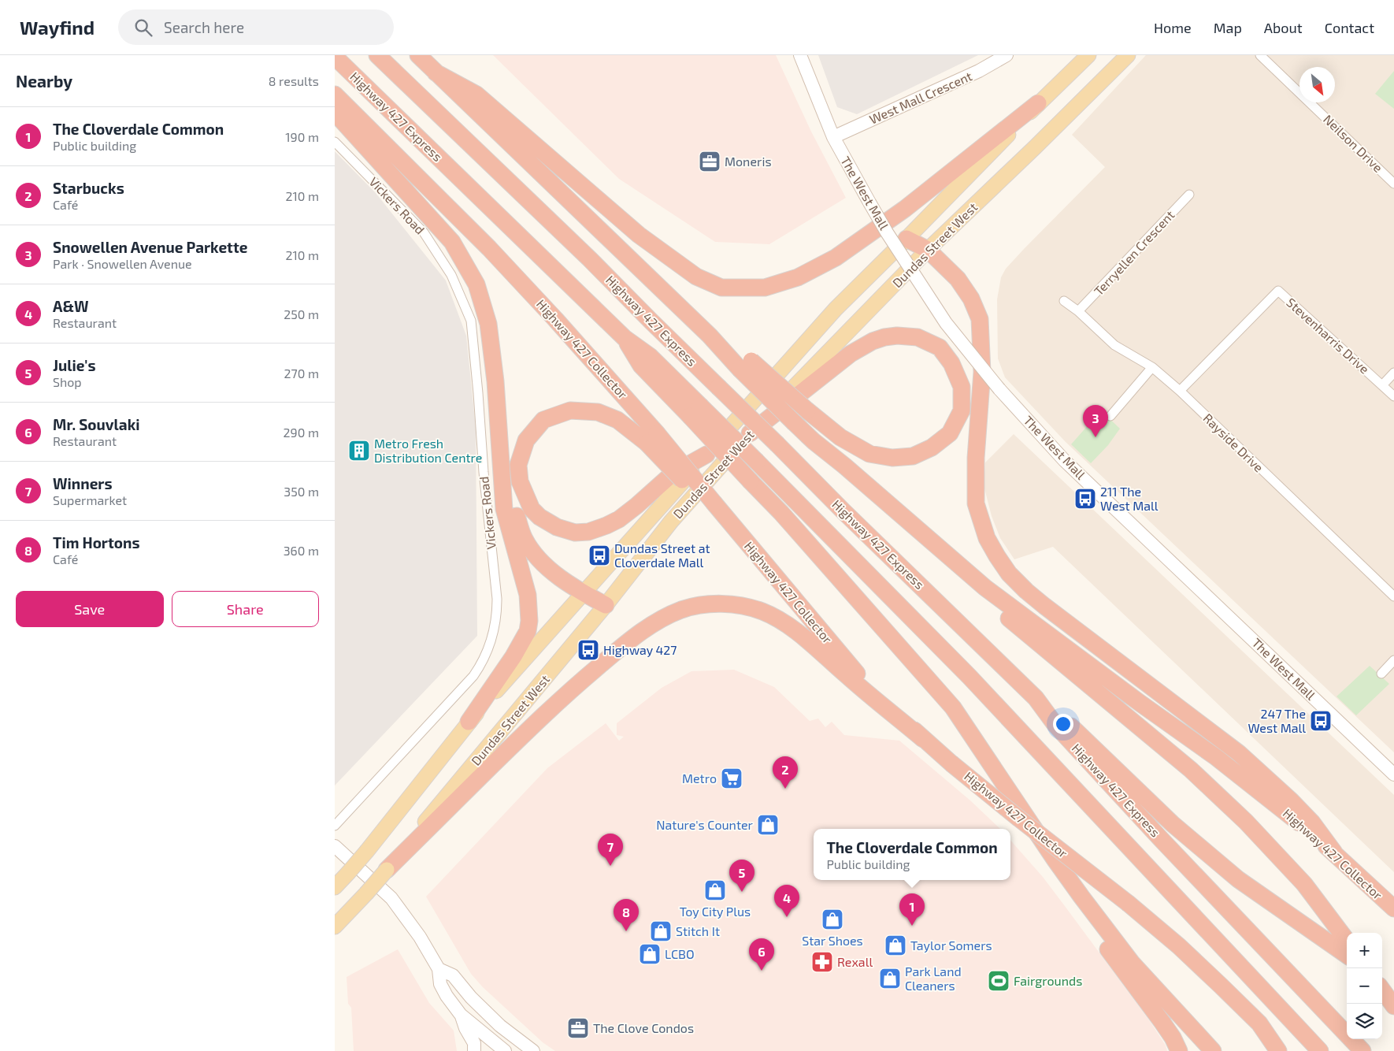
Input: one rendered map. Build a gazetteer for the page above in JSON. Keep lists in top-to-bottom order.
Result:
{
  "streets": {
    "highway": ["Highway 427 Express", "Highway 427 Collector"],
    "main road": ["West Mall Crescent", "The West Mall", "Dundas Street West"],
    "street": [
      "Neilson Drive",
      "Vickers Road",
      "Terryellen Crescent",
      "Stevenharris Drive",
      "Rayside Drive"
    ]
  },
  "crossings": [
    ["West Mall Crescent", "The West Mall"],
    ["Terryellen Crescent", "Rayside Drive"],
    ["Stevenharris Drive", "Rayside Drive"]
  ],
  "places": {
    "office": ["Moneris", "The Clove Condos"],
    "building": ["Metro Fresh Distribution Centre"],
    "bus stop": [
      "211 The West Mall",
      "Dundas Street at Cloverdale Mall",
      "Highway 427",
      "247 The West Mall"
    ],
    "supermarket": ["Metro"],
    "shop": [
      "Nature's Counter",
      "Toy City Plus",
      "Star Shoes",
      "Stitch It",
      "Taylor Somers",
      "LCBO",
      "Park Land Cleaners"
    ],
    "pharmacy": ["Rexall"],
    "sports": ["Fairgrounds"]
  },
  "north": "bottom right",
  "page": {
    "header": "Wayfind",
    "search": "Search here",
    "nav": [
      "Home",
      "Map",
      "About",
      "Contact"
    ],
    "heading": ["Nearby", "8 results"],
    "list": [
      {
        "mark": "1",
        "name": "The Cloverdale Common",
        "note": "Public building",
        "value": "190 m"
      },
      {
        "mark": "2",
        "name": "Starbucks",
        "note": "Café",
        "value": "210 m"
      },
      {
        "mark": "3",
        "name": "Snowellen Avenue Parkette",
        "note": "Park · Snowellen Avenue",
        "value": "210 m"
      },
      {
        "mark": "4",
        "name": "A&W",
        "note": "Restaurant",
        "value": "250 m"
      },
      {
        "mark": "5",
        "name": "Julie's",
        "note": "Shop",
        "value": "270 m"
      },
      {
        "mark": "6",
        "name": "Mr. Souvlaki",
        "note": "Restaurant",
        "value": "290 m"
      },
      {
        "mark": "7",
        "name": "Winners",
        "note": "Supermarket",
        "value": "350 m"
      },
      {
        "mark": "8",
        "name": "Tim Hortons",
        "note": "Café",
        "value": "360 m"
      }
    ],
    "pins": [
      "3",
      "2",
      "7",
      "5",
      "4",
      "1",
      "8",
      "6"
    ],
    "buttons": ["Save", "Share"],
    "popup": ["The Cloverdale Common", "Public building"],
    "map_buttons": ["+", "−"]
  }
}
